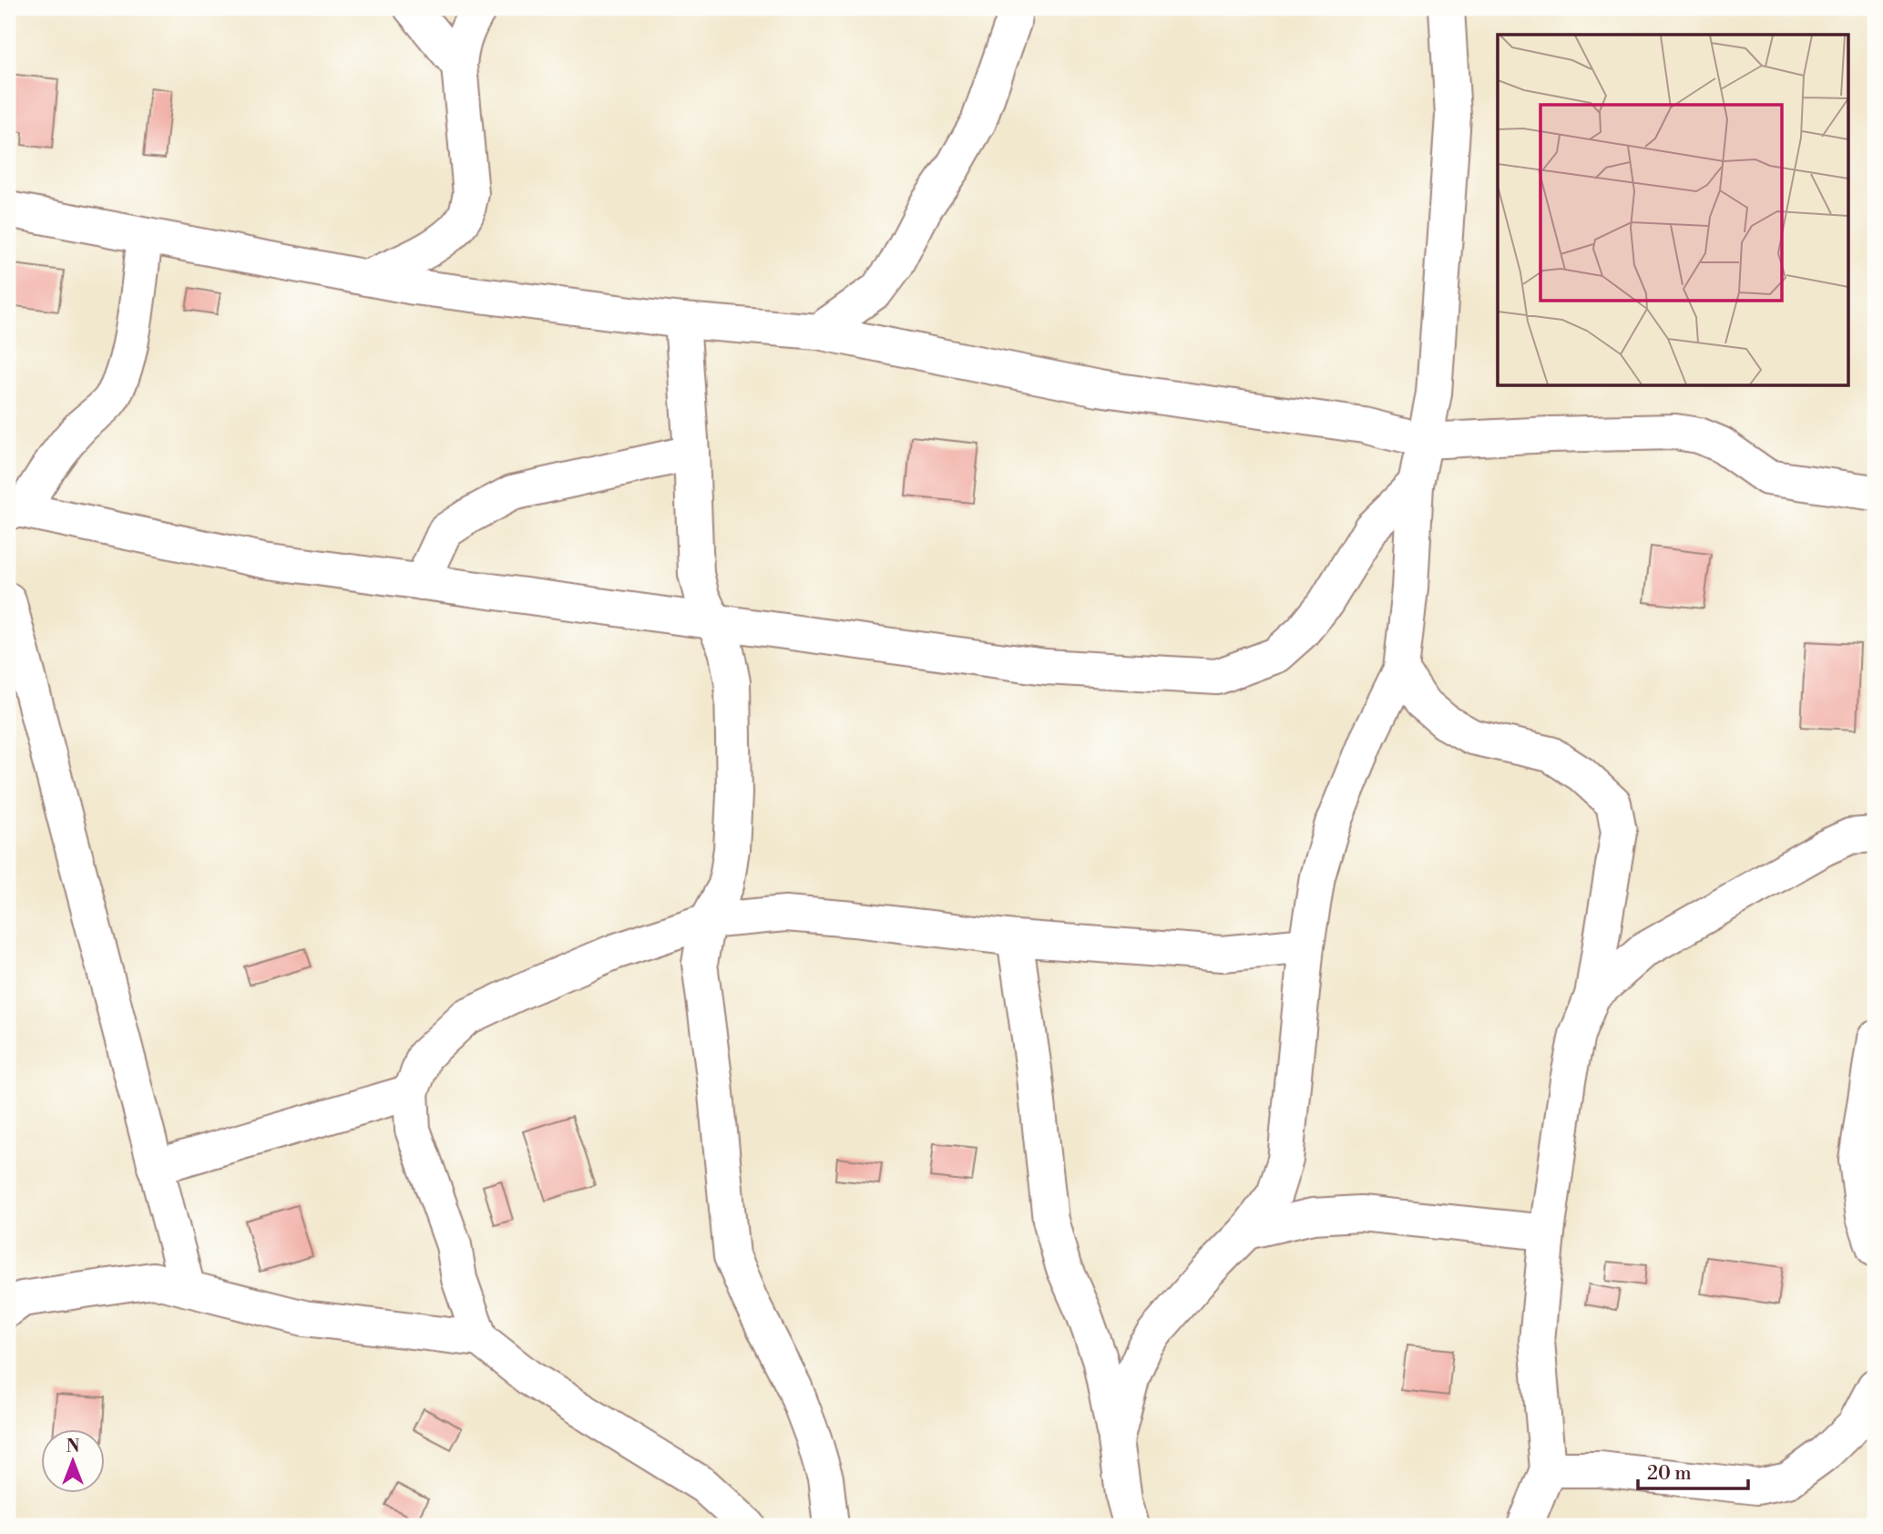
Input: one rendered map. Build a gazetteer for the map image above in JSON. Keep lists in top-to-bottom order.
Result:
{
  "scale_bar": "20 m",
  "north": "top"
}
